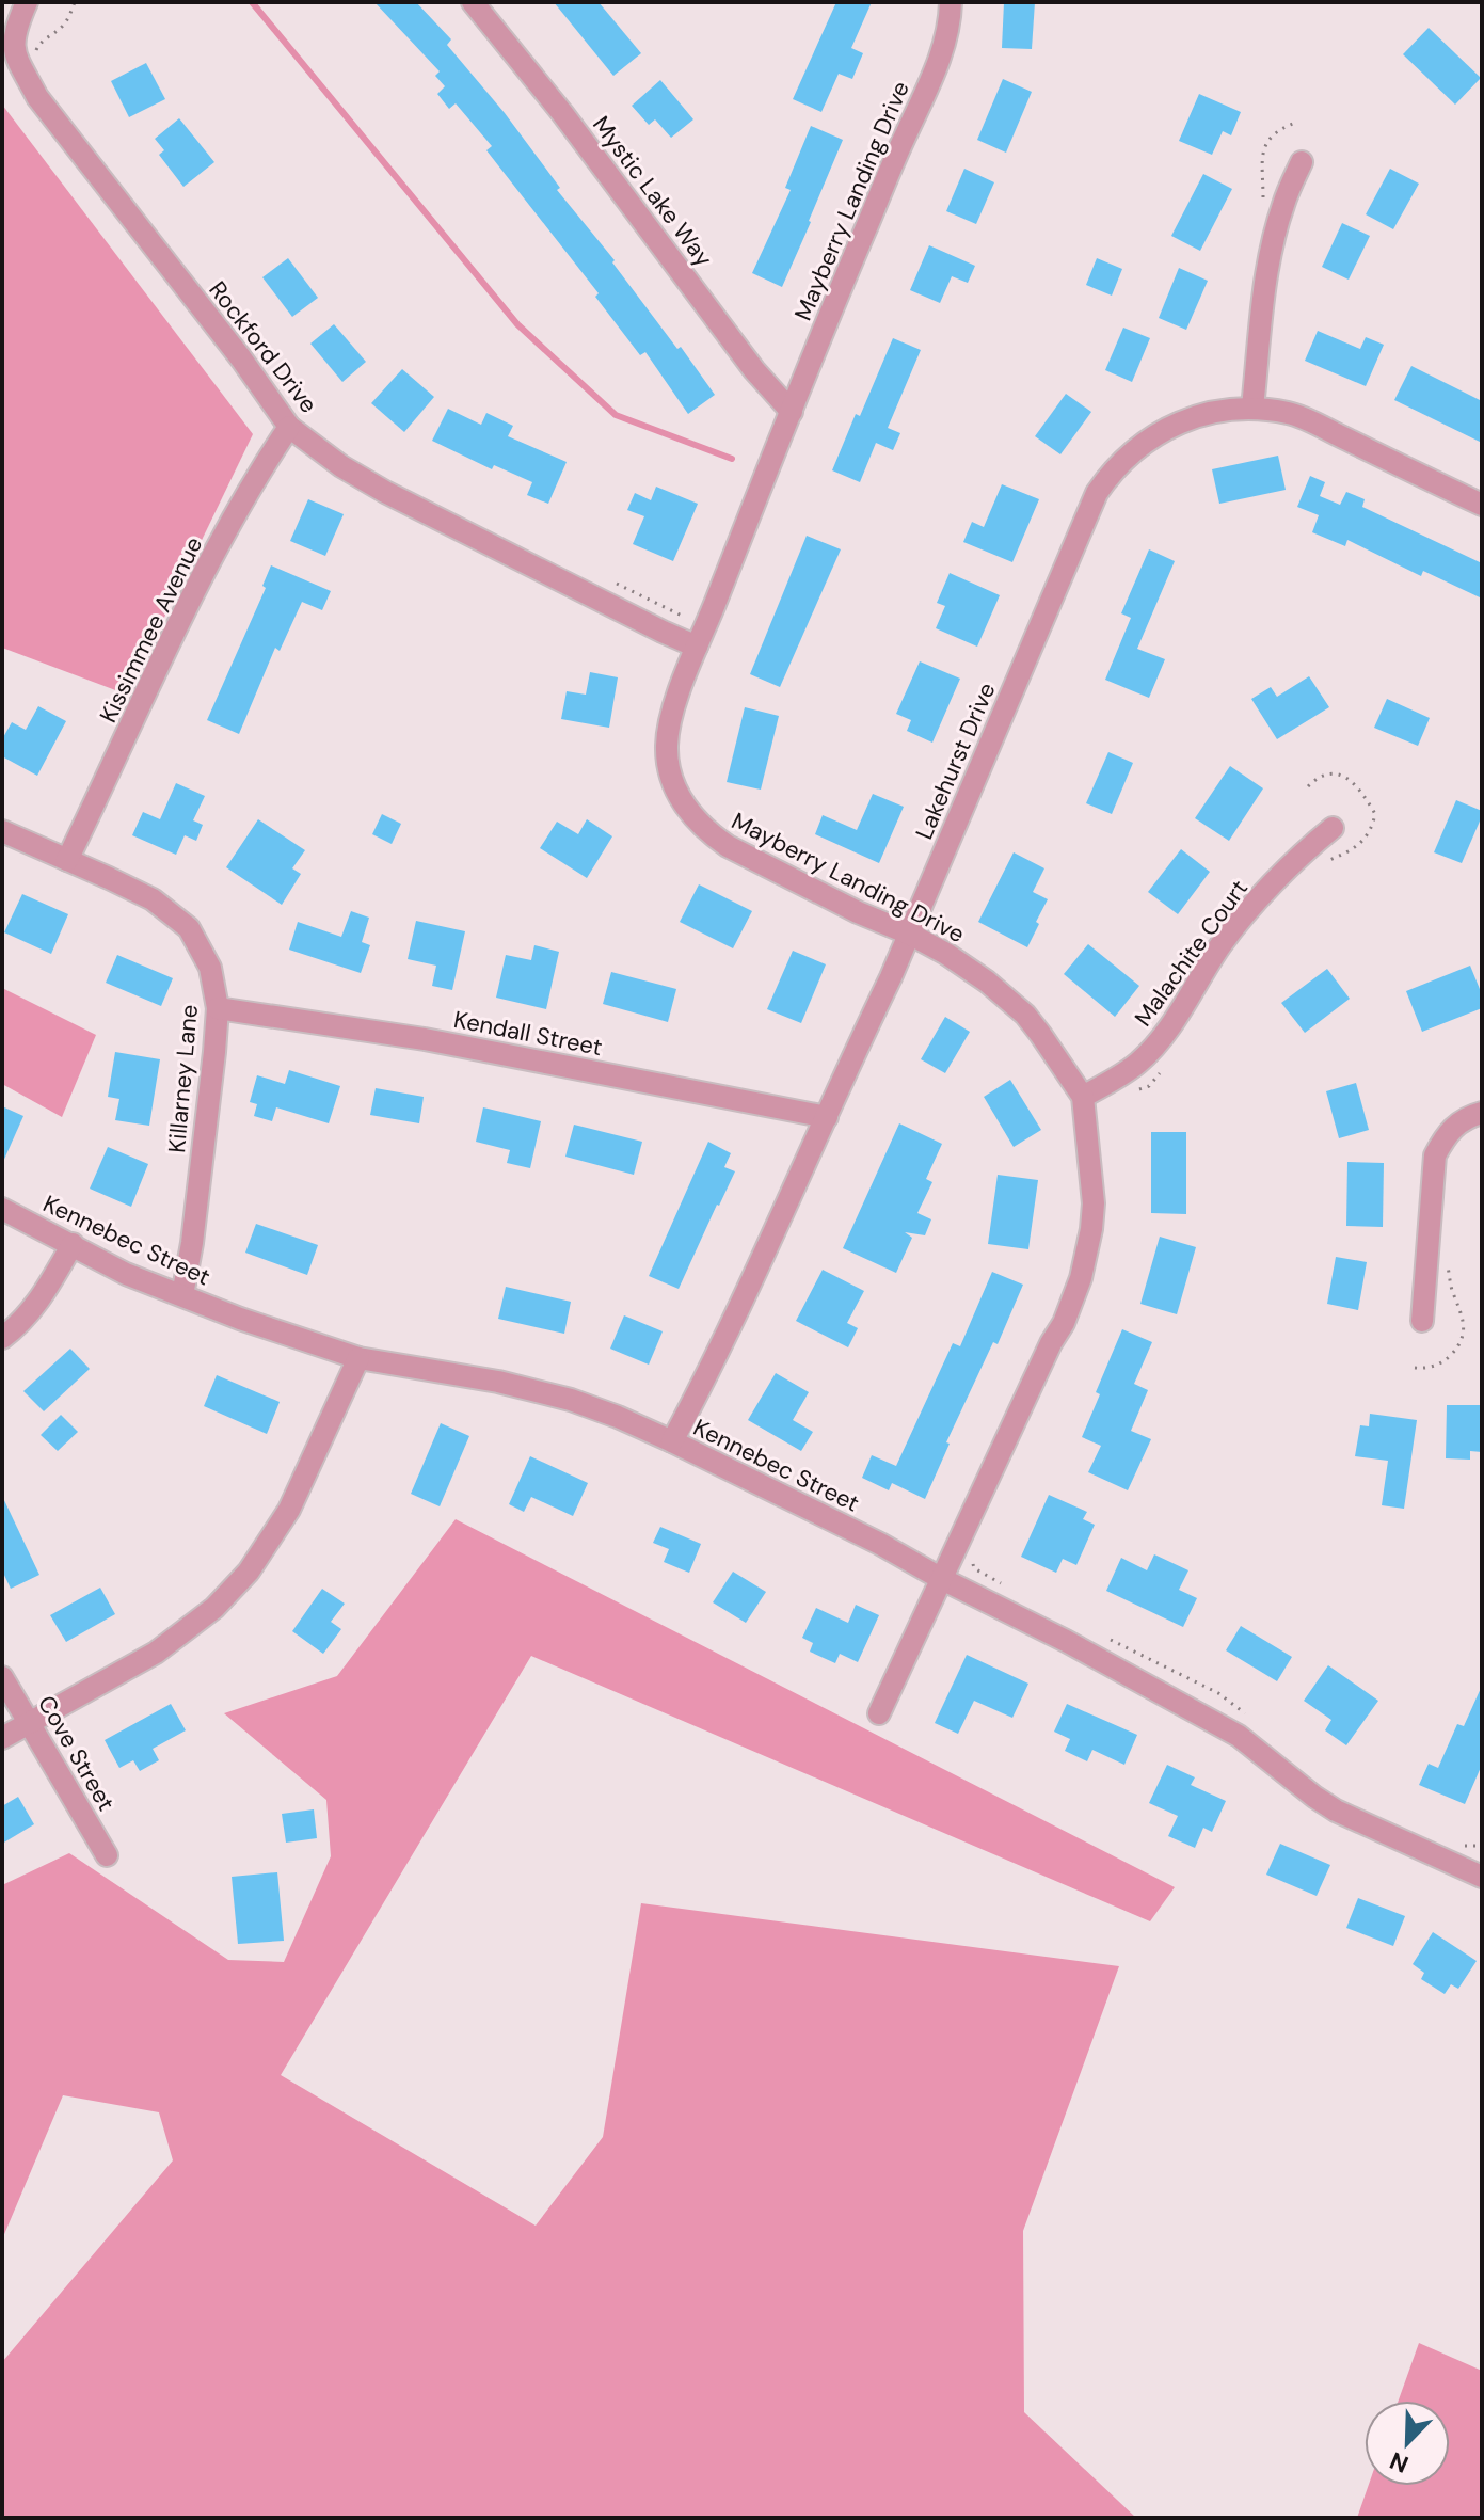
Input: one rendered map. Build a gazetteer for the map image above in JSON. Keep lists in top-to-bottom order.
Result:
{
  "streets": {
    "street": [
      "Mystic Lake Way",
      "Mayberry Landing Drive",
      "Rockford Drive",
      "Kissimmee Avenue",
      "Lakehurst Drive",
      "Malachite Court",
      "Kendall Street",
      "Killarney Lane",
      "Kennebec Street",
      "Cove Street"
    ]
  },
  "crossings": [
    ["Mystic Lake Way", "Mayberry Landing Drive"],
    ["Mayberry Landing Drive", "Rockford Drive"],
    ["Mayberry Landing Drive", "Lakehurst Drive"],
    ["Mayberry Landing Drive", "Malachite Court"],
    ["Mayberry Landing Drive", "Kennebec Street"],
    ["Rockford Drive", "Kissimmee Avenue"],
    ["Kissimmee Avenue", "Killarney Lane"],
    ["Lakehurst Drive", "Kendall Street"],
    ["Lakehurst Drive", "Kennebec Street"],
    ["Kendall Street", "Killarney Lane"],
    ["Killarney Lane", "Kennebec Street"]
  ],
  "north": "bottom left"
}
